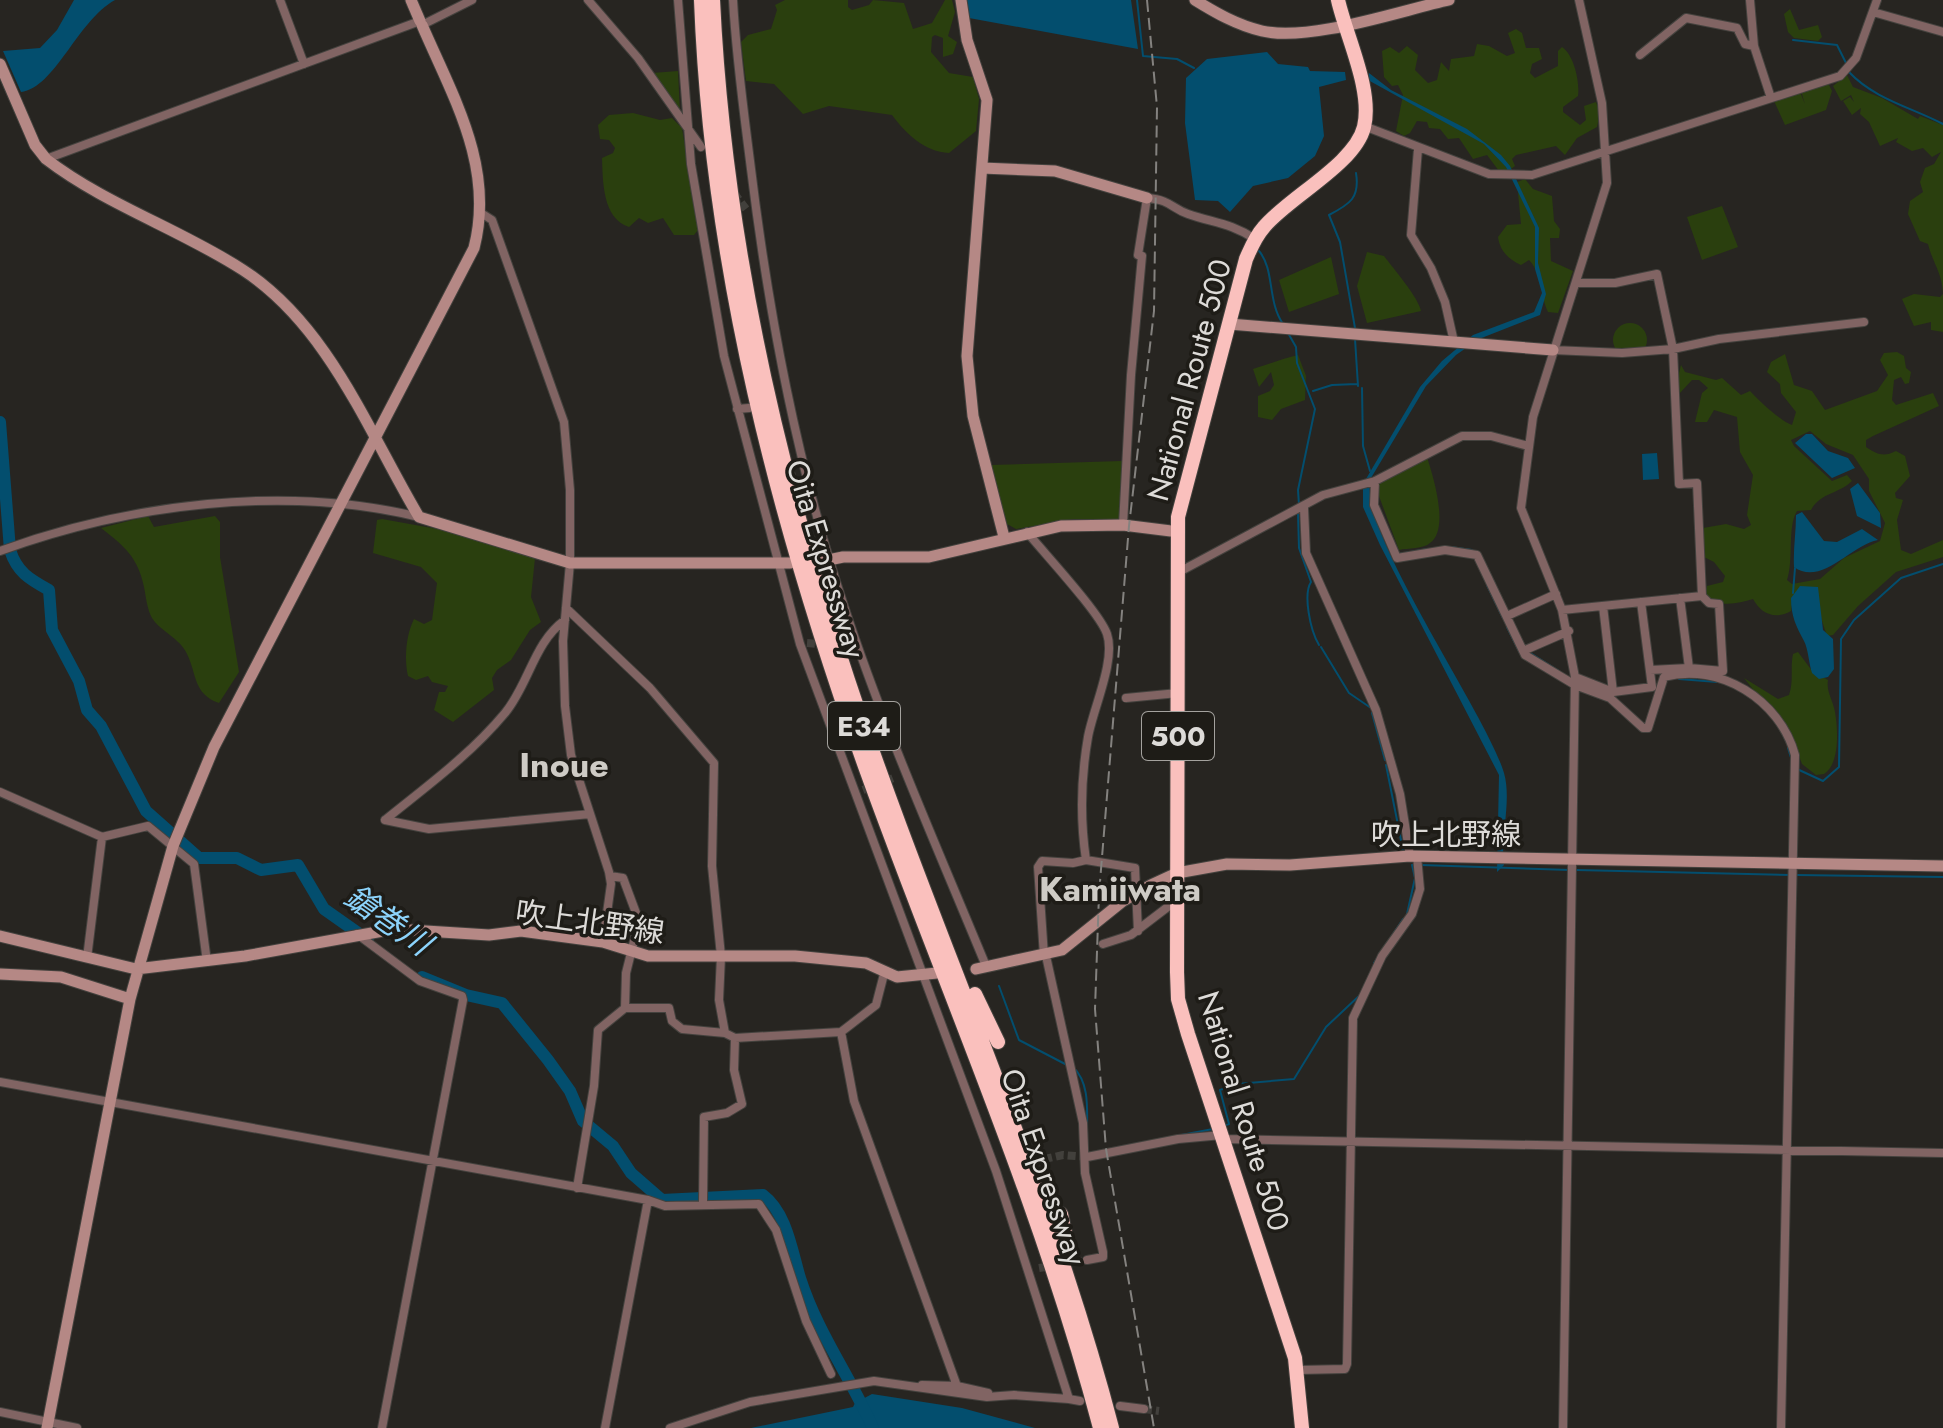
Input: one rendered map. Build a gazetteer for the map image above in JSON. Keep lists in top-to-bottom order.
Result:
{
  "streets": {
    "highway": [
      "National Route 500",
      "Oita Expressway",
      "E34",
      "500"
    ],
    "street": ["吹上北野線"]
  },
  "crossings": [
    ["National Route 500", "吹上北野線"]
  ],
  "districts": ["Inoue", "Kamiiwata"],
  "water": ["鎗巻川"]
}
